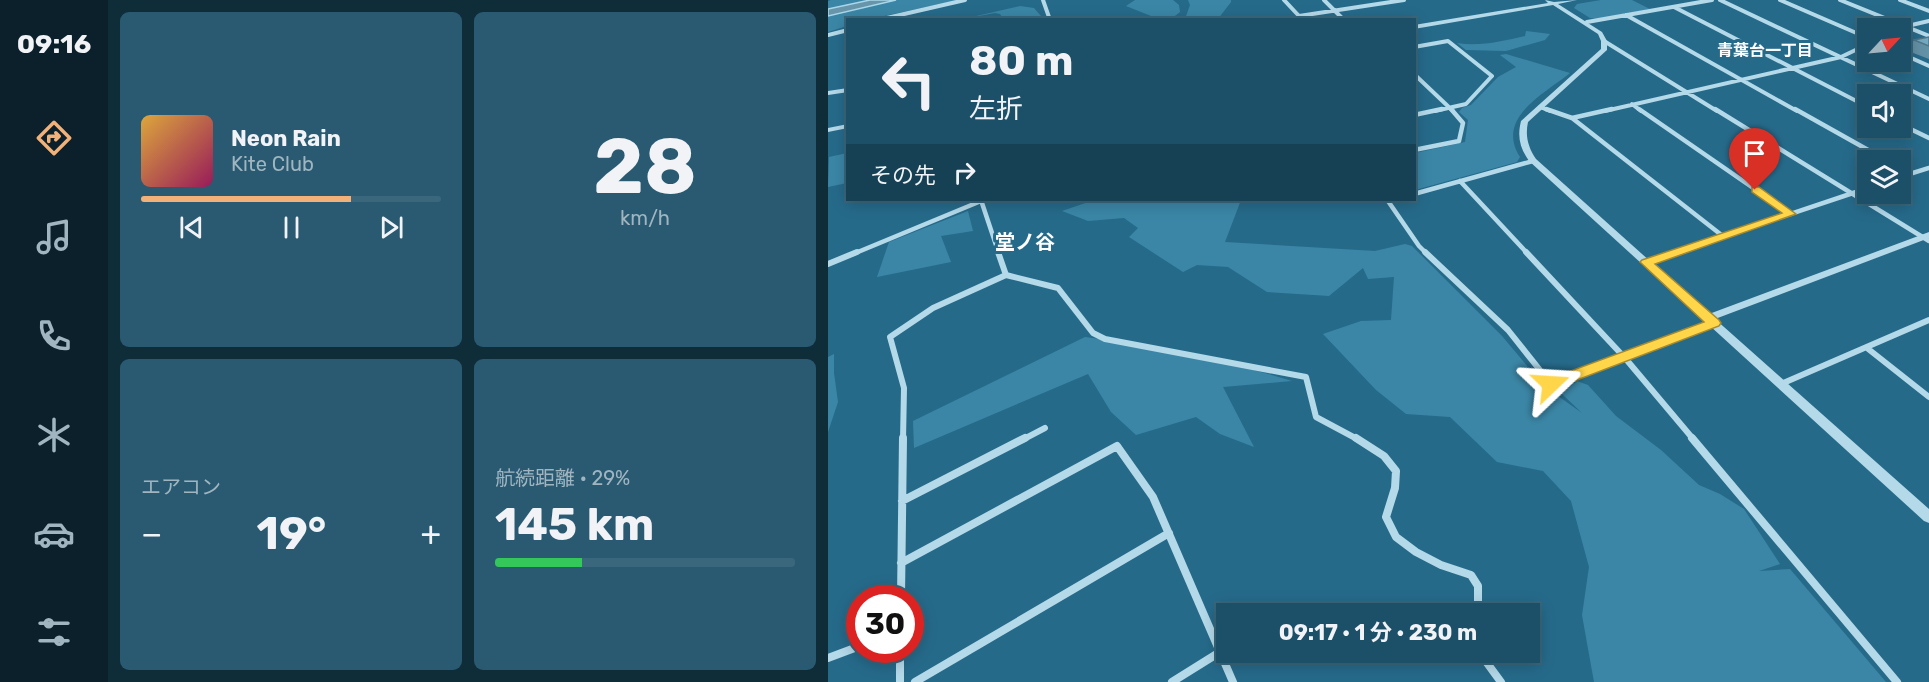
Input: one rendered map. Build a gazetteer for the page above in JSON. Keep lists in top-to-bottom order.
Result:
{
  "districts": ["青葉台一丁目", "堂ノ谷"],
  "north": "top right",
  "page": {
    "tabs": "09:16",
    "tile": [
      ["28", "km/h"],
      "エアコン",
      ["航続距離 · 29%", "145 km"]
    ],
    "turn": ["80 m", "左折"],
    "song": ["Neon Rain", "Kite Club"],
    "then": "その先",
    "heat": ["−", "19°", "+"],
    "limit": "30",
    "trip": "09:17 · 1 分 · 230 m"
  }
}
